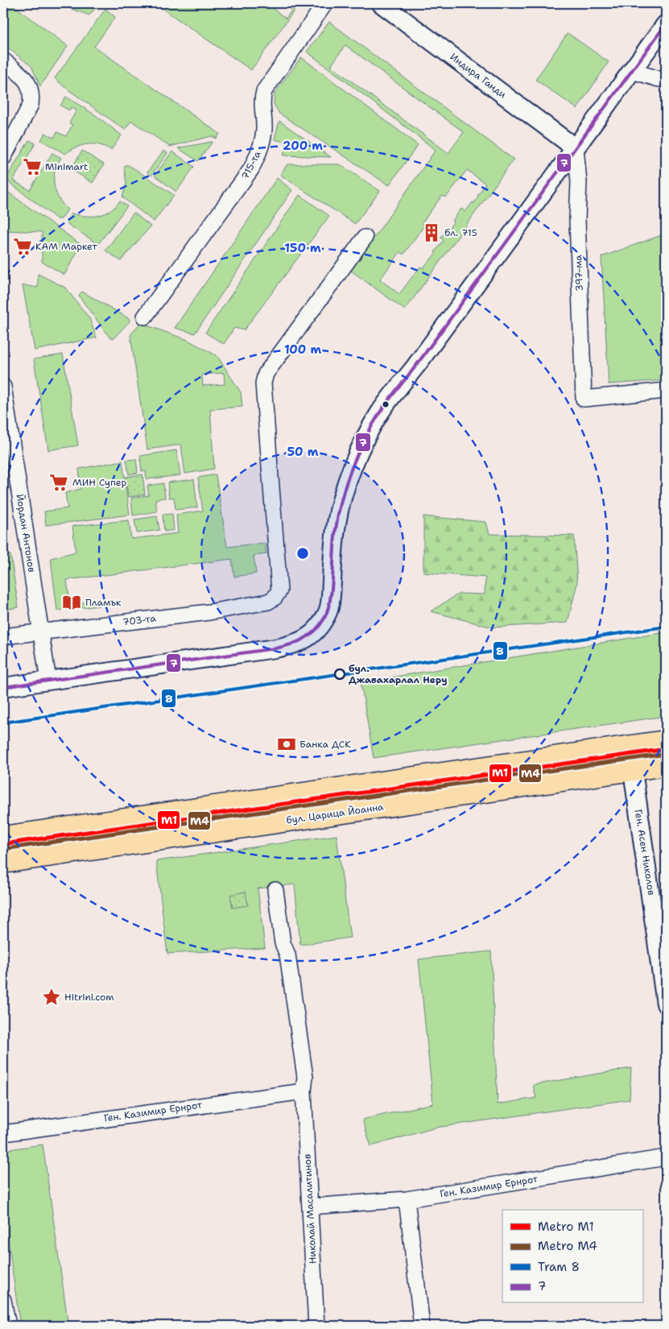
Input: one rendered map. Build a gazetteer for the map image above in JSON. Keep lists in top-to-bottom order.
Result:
{
  "streets": {
    "main road": ["бул. Царица Йоанна"],
    "street": [
      "Индира Ганди",
      "715-та",
      "397-ма",
      "Йордан Антонов",
      "703-та",
      "Ген. Асен Николов",
      "Ген. Казимир Ернрот",
      "Николай Масалитинов"
    ]
  },
  "crossings": [
    ["Индира Ганди", "397-ма"],
    ["Йордан Антонов", "703-та"],
    ["бул. Царица Йоанна", "Ген. Асен Николов"],
    ["Ген. Казимир Ернрот", "Николай Масалитинов"]
  ],
  "places": {
    "supermarket": ["Minimart", "КАМ Маркет", "МИН Супер"],
    "building": ["бл. 715"],
    "library": ["Пламък"],
    "other": ["бул. Джавахарлал Неру"],
    "bank": ["Банка ДСК"],
    "place": ["Hitrini.com"]
  },
  "lines": [
    "transit line 7",
    "tram line 8",
    "metro line M1",
    "metro line M4"
  ],
  "legend": [
    "Metro M1",
    "Metro M4",
    "Tram 8",
    "7"
  ],
  "rings": [
    "200 m",
    "150 m",
    "100 m",
    "50 m"
  ]
}
